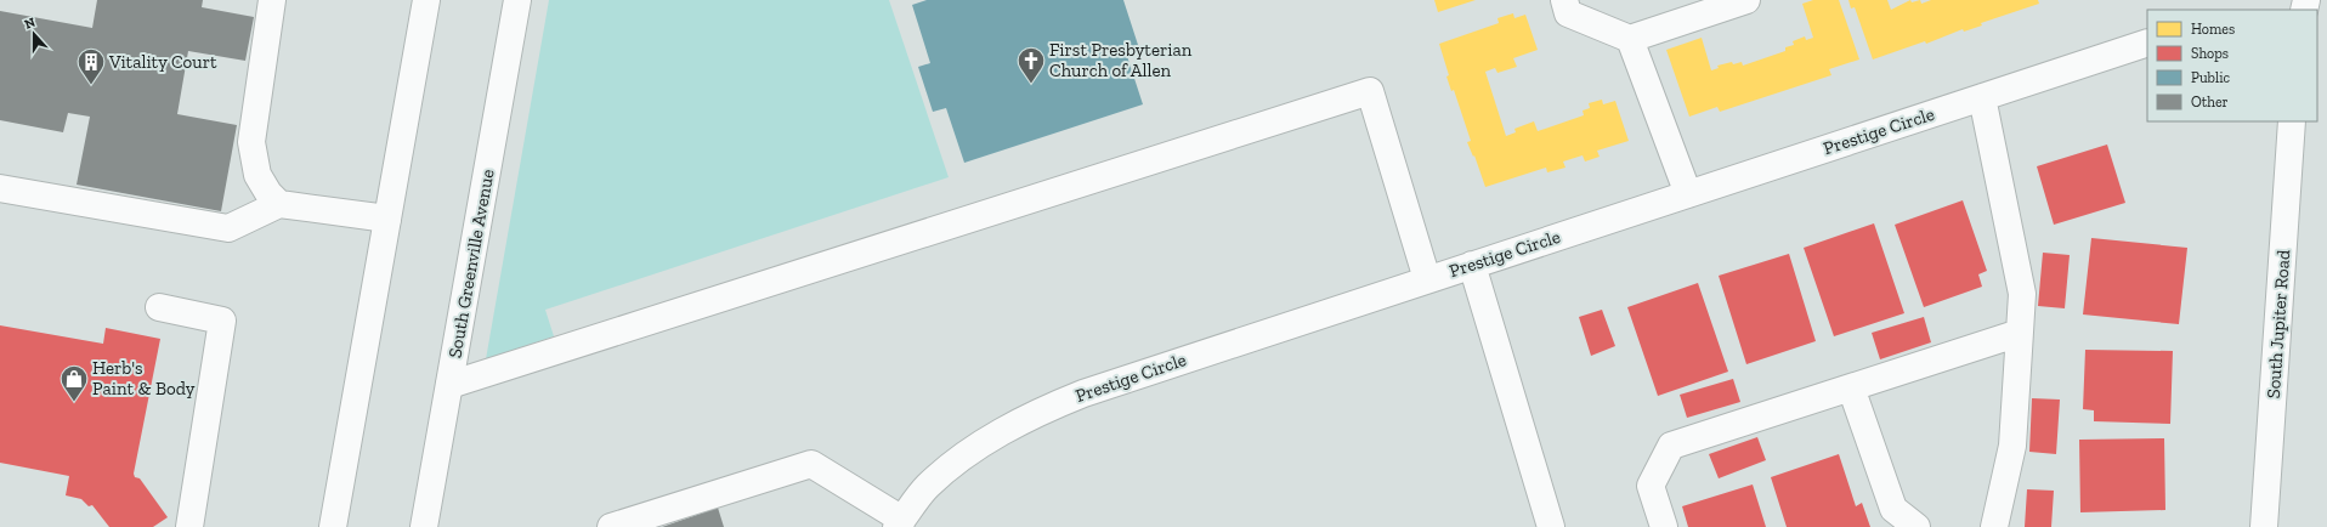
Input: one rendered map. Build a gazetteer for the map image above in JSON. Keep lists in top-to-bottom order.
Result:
{
  "streets": {
    "street": ["Prestige Circle", "South Greenville Avenue", "South Jupiter Road"]
  },
  "places": {
    "church": ["First Presbyterian Church of Allen"],
    "building": ["Vitality Court"],
    "shop": ["Herb's Paint & Body"]
  },
  "legend": [
    "Homes",
    "Shops",
    "Public",
    "Other"
  ],
  "north": "top"
}
